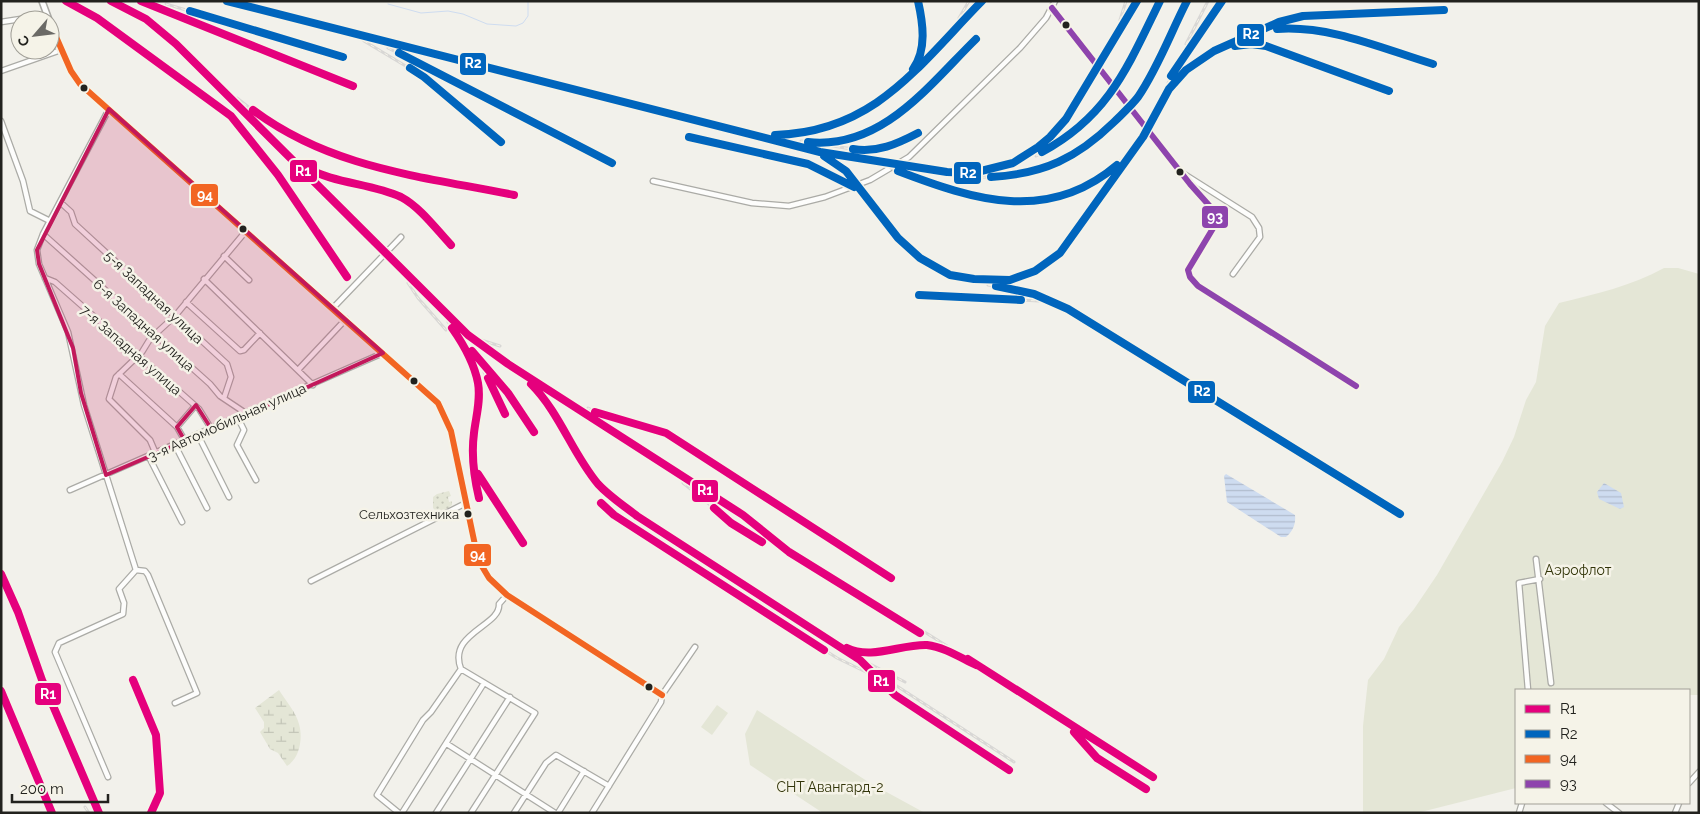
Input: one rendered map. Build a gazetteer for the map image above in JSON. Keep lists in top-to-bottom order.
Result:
{
  "streets": {
    "street": [
      "5-я Западная улица",
      "6-я Западная улица",
      "7-я Западная улица",
      "3-я Автомобильная улица"
    ]
  },
  "crossings": [
    ["5-я Западная улица", "6-я Западная улица"],
    ["6-я Западная улица", "3-я Автомобильная улица"],
    ["7-я Западная улица", "3-я Автомобильная улица"]
  ],
  "parks": ["Аэрофлот", "СНТ Авангард-2"],
  "places": ["Сельхозтехника"],
  "lines": [
    "transit line R1",
    "transit line R2",
    "transit line 93",
    "transit line 94"
  ],
  "legend": [
    "R1",
    "R2",
    "94",
    "93"
  ],
  "scale_bar": "200 m",
  "north": "bottom left"
}
